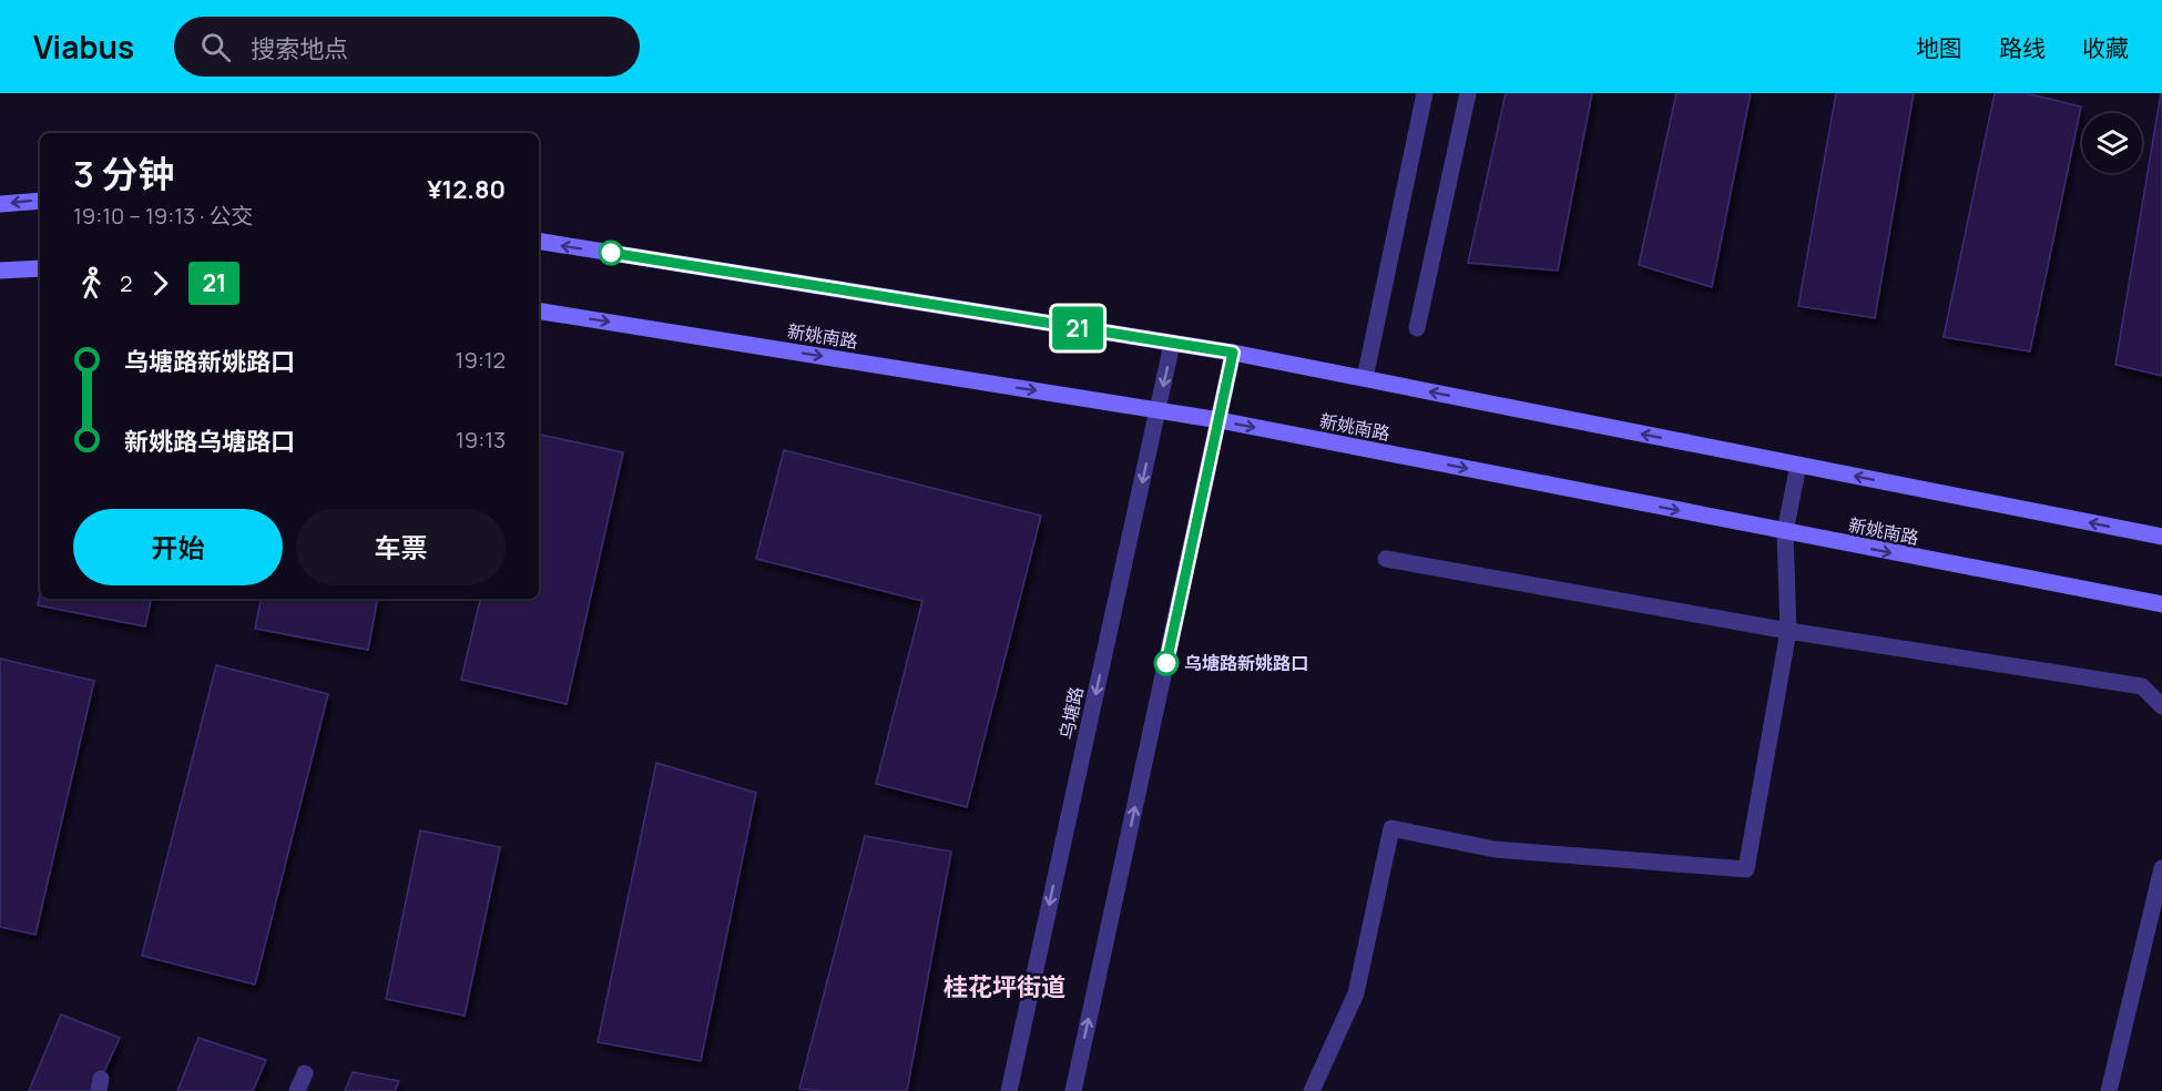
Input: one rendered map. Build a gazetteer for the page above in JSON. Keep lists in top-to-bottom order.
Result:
{
  "streets": {
    "main road": ["新姚南路"],
    "street": ["乌塘路"]
  },
  "crossings": [
    ["新姚南路", "乌塘路"]
  ],
  "districts": ["桂花坪街道"],
  "places": ["乌塘路新姚路口"],
  "lines": ["bus line 21"],
  "page": {
    "header": "Viabus",
    "search": "搜索地点",
    "nav": ["地图", "路线", "收藏"],
    "on_map": "21",
    "heading": ["3 分钟", "19:10 – 19:13 · 公交", "¥12.80"],
    "legs": ["2", "21"],
    "list": [
      {
        "name": "乌塘路新姚路口",
        "value": "19:12"
      },
      {
        "name": "新姚路乌塘路口",
        "value": "19:13"
      }
    ],
    "buttons": ["开始", "车票"]
  }
}
